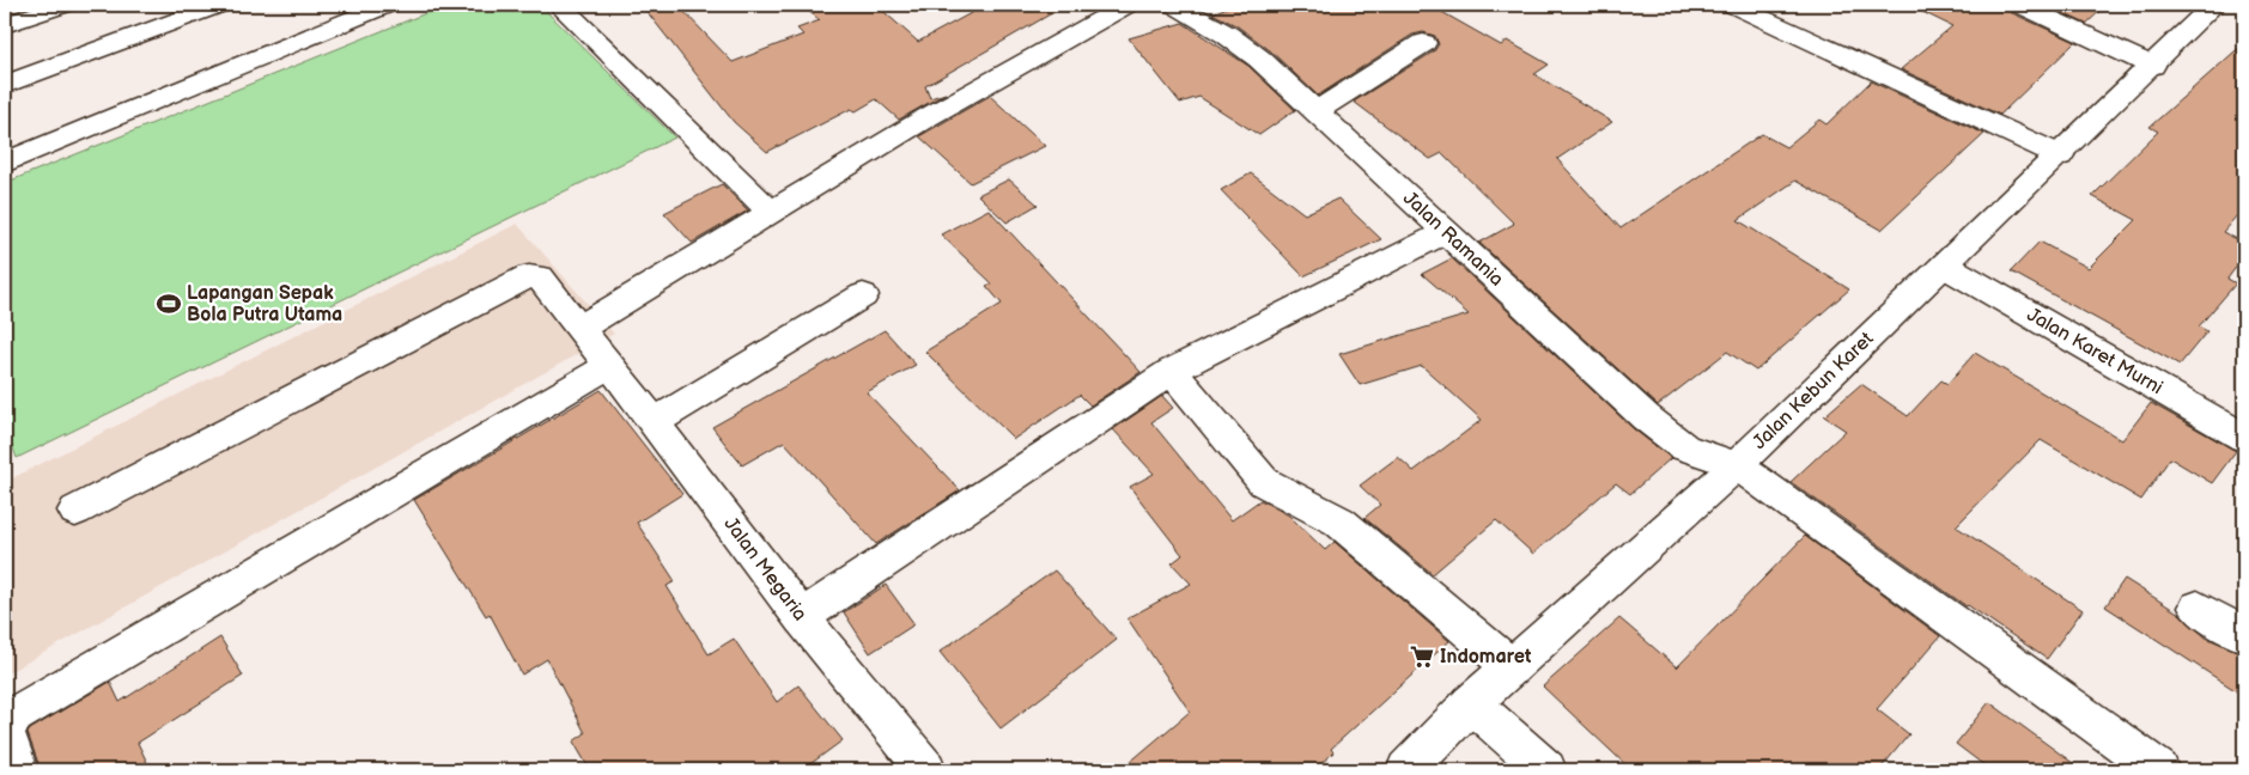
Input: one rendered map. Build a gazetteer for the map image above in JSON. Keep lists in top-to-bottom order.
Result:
{
  "streets": {
    "street": [
      "Jalan Ramania",
      "Jalan Karet Murni",
      "Jalan Kebun Karet",
      "Jalan Megaria"
    ]
  },
  "crossings": [
    ["Jalan Ramania", "Jalan Kebun Karet"],
    ["Jalan Karet Murni", "Jalan Kebun Karet"]
  ],
  "places": {
    "sports": ["Lapangan Sepak Bola Putra Utama"],
    "supermarket": ["Indomaret"]
  }
}
